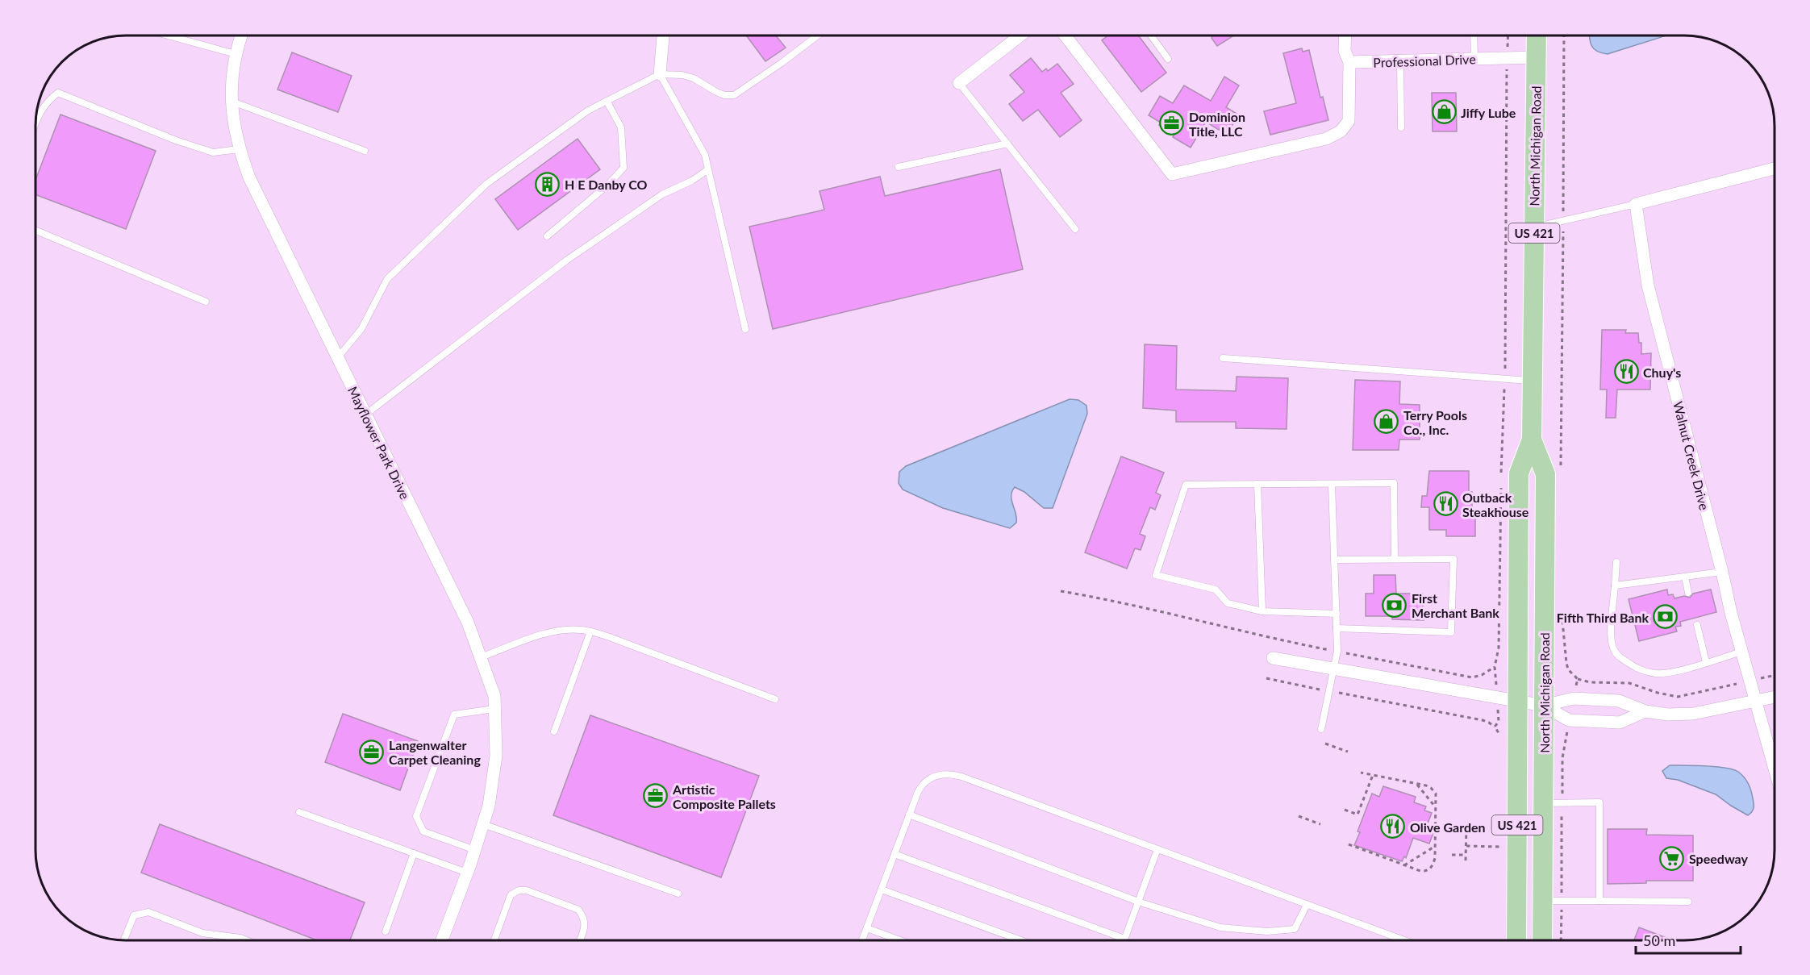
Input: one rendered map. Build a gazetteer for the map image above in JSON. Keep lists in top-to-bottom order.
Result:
{
  "streets": {
    "main road": ["North Michigan Road", "US 421"],
    "street": ["Professional Drive", "Mayflower Park Drive", "Walnut Creek Drive"]
  },
  "crossings": [
    ["Professional Drive", "North Michigan Road"]
  ],
  "places": {
    "shop": ["Jiffy Lube", "Terry Pools Co., Inc."],
    "office": ["Dominion Title, LLC", "Langenwalter Carpet Cleaning", "Artistic Composite Pallets"],
    "building": ["H E Danby CO"],
    "restaurant": ["Chuy's", "Outback Steakhouse", "Olive Garden"],
    "bank": ["First Merchant Bank", "Fifth Third Bank"],
    "supermarket": ["Speedway"]
  },
  "scale_bar": "50 m"
}
